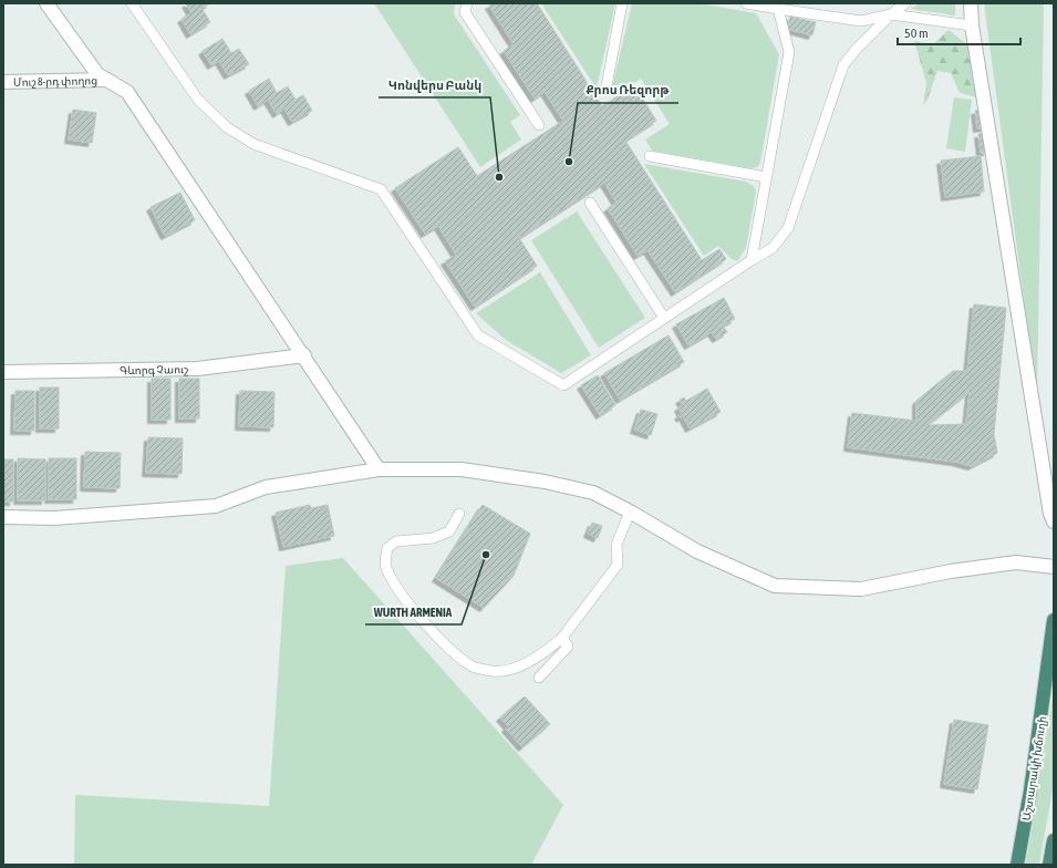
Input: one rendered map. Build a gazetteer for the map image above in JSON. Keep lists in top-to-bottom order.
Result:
{
  "streets": {
    "highway": ["Աշտարակի խճուղի"],
    "street": ["Մուշ 8-րդ փողոց", "Գևորգ Չաուշ"]
  },
  "places": ["Քրոս Ռեզորթ", "Կոնվերս Բանկ", "WURTH ARMENIA"],
  "scale_bar": "50 m"
}
